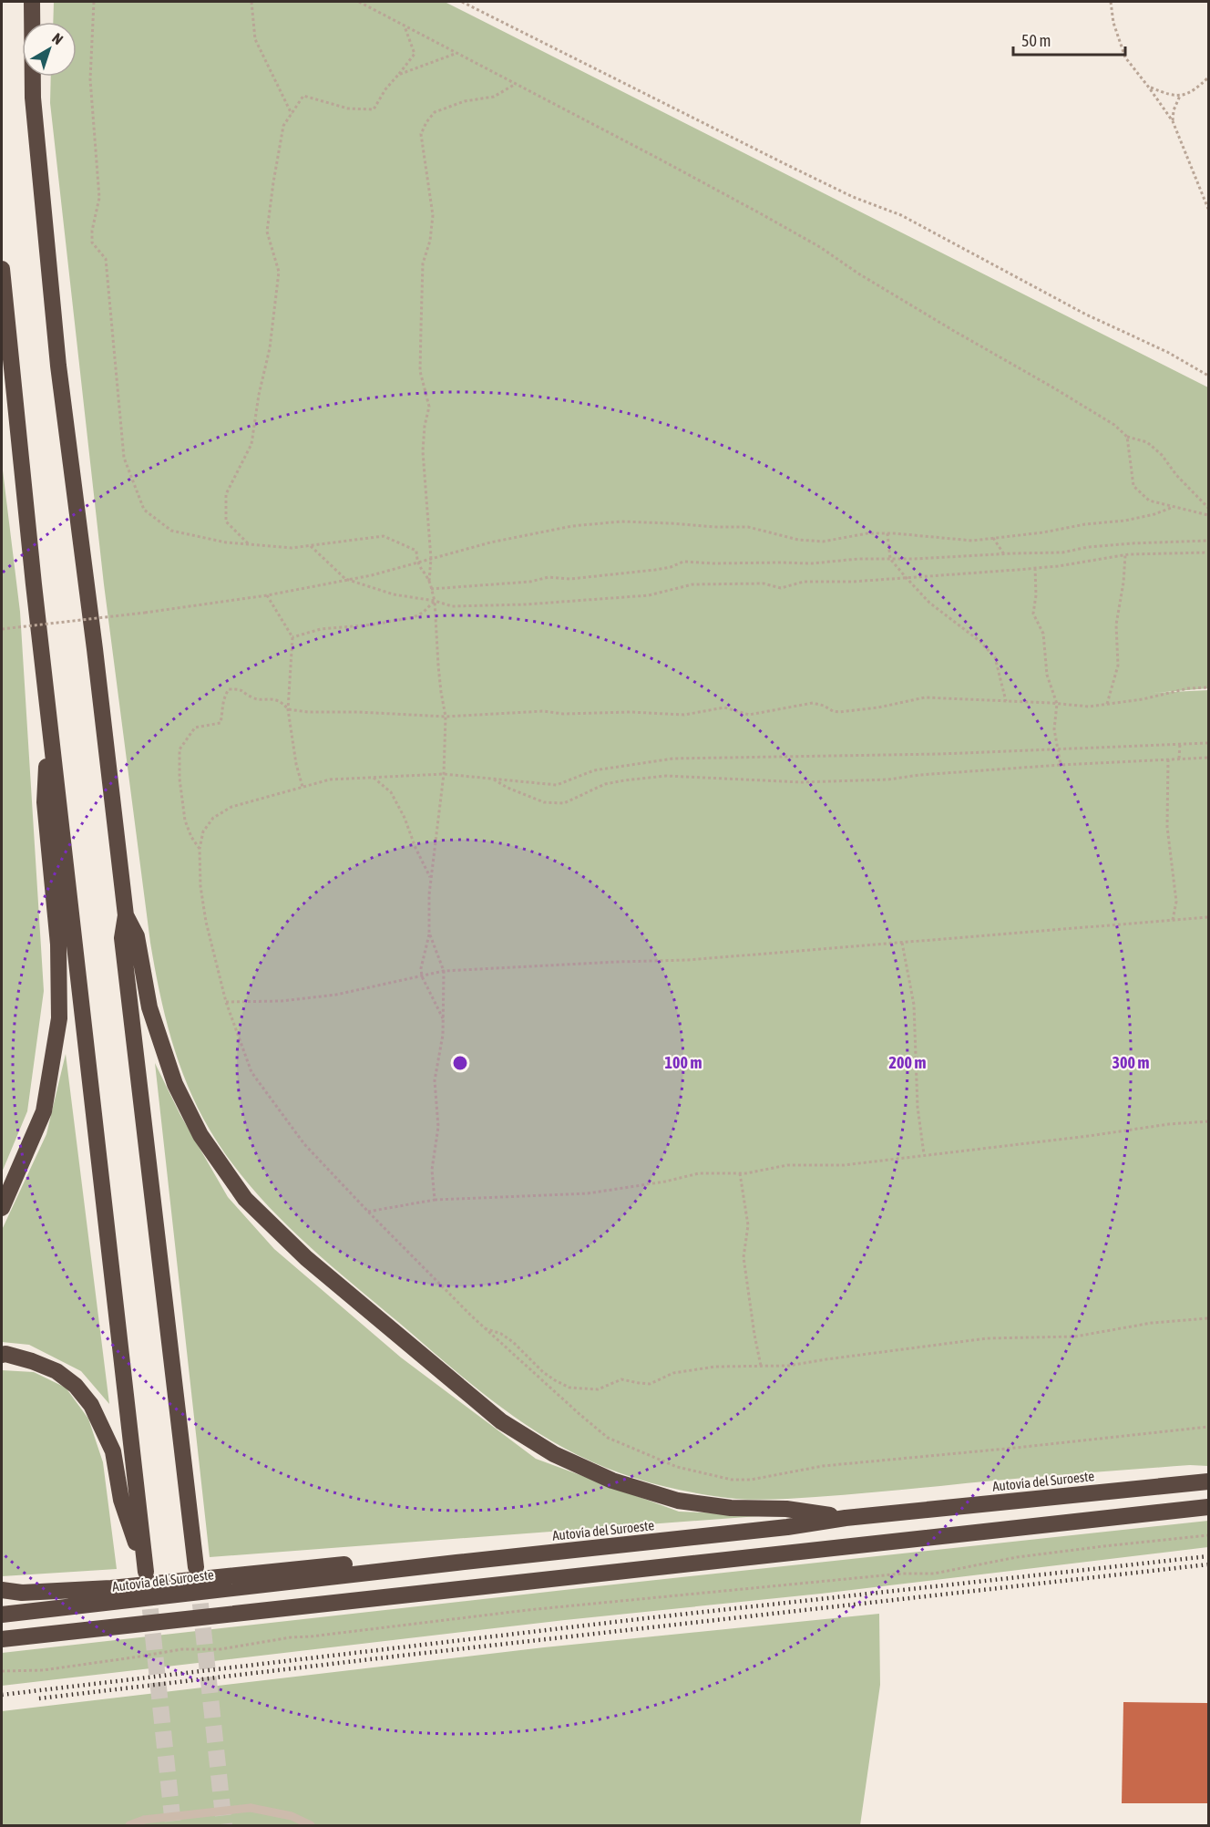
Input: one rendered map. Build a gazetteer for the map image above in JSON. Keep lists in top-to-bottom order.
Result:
{
  "streets": {
    "highway": ["Autovía del Suroeste"]
  },
  "scale_bar": "50 m",
  "north": "top right",
  "rings": ["100 m", "200 m", "300 m"]
}
